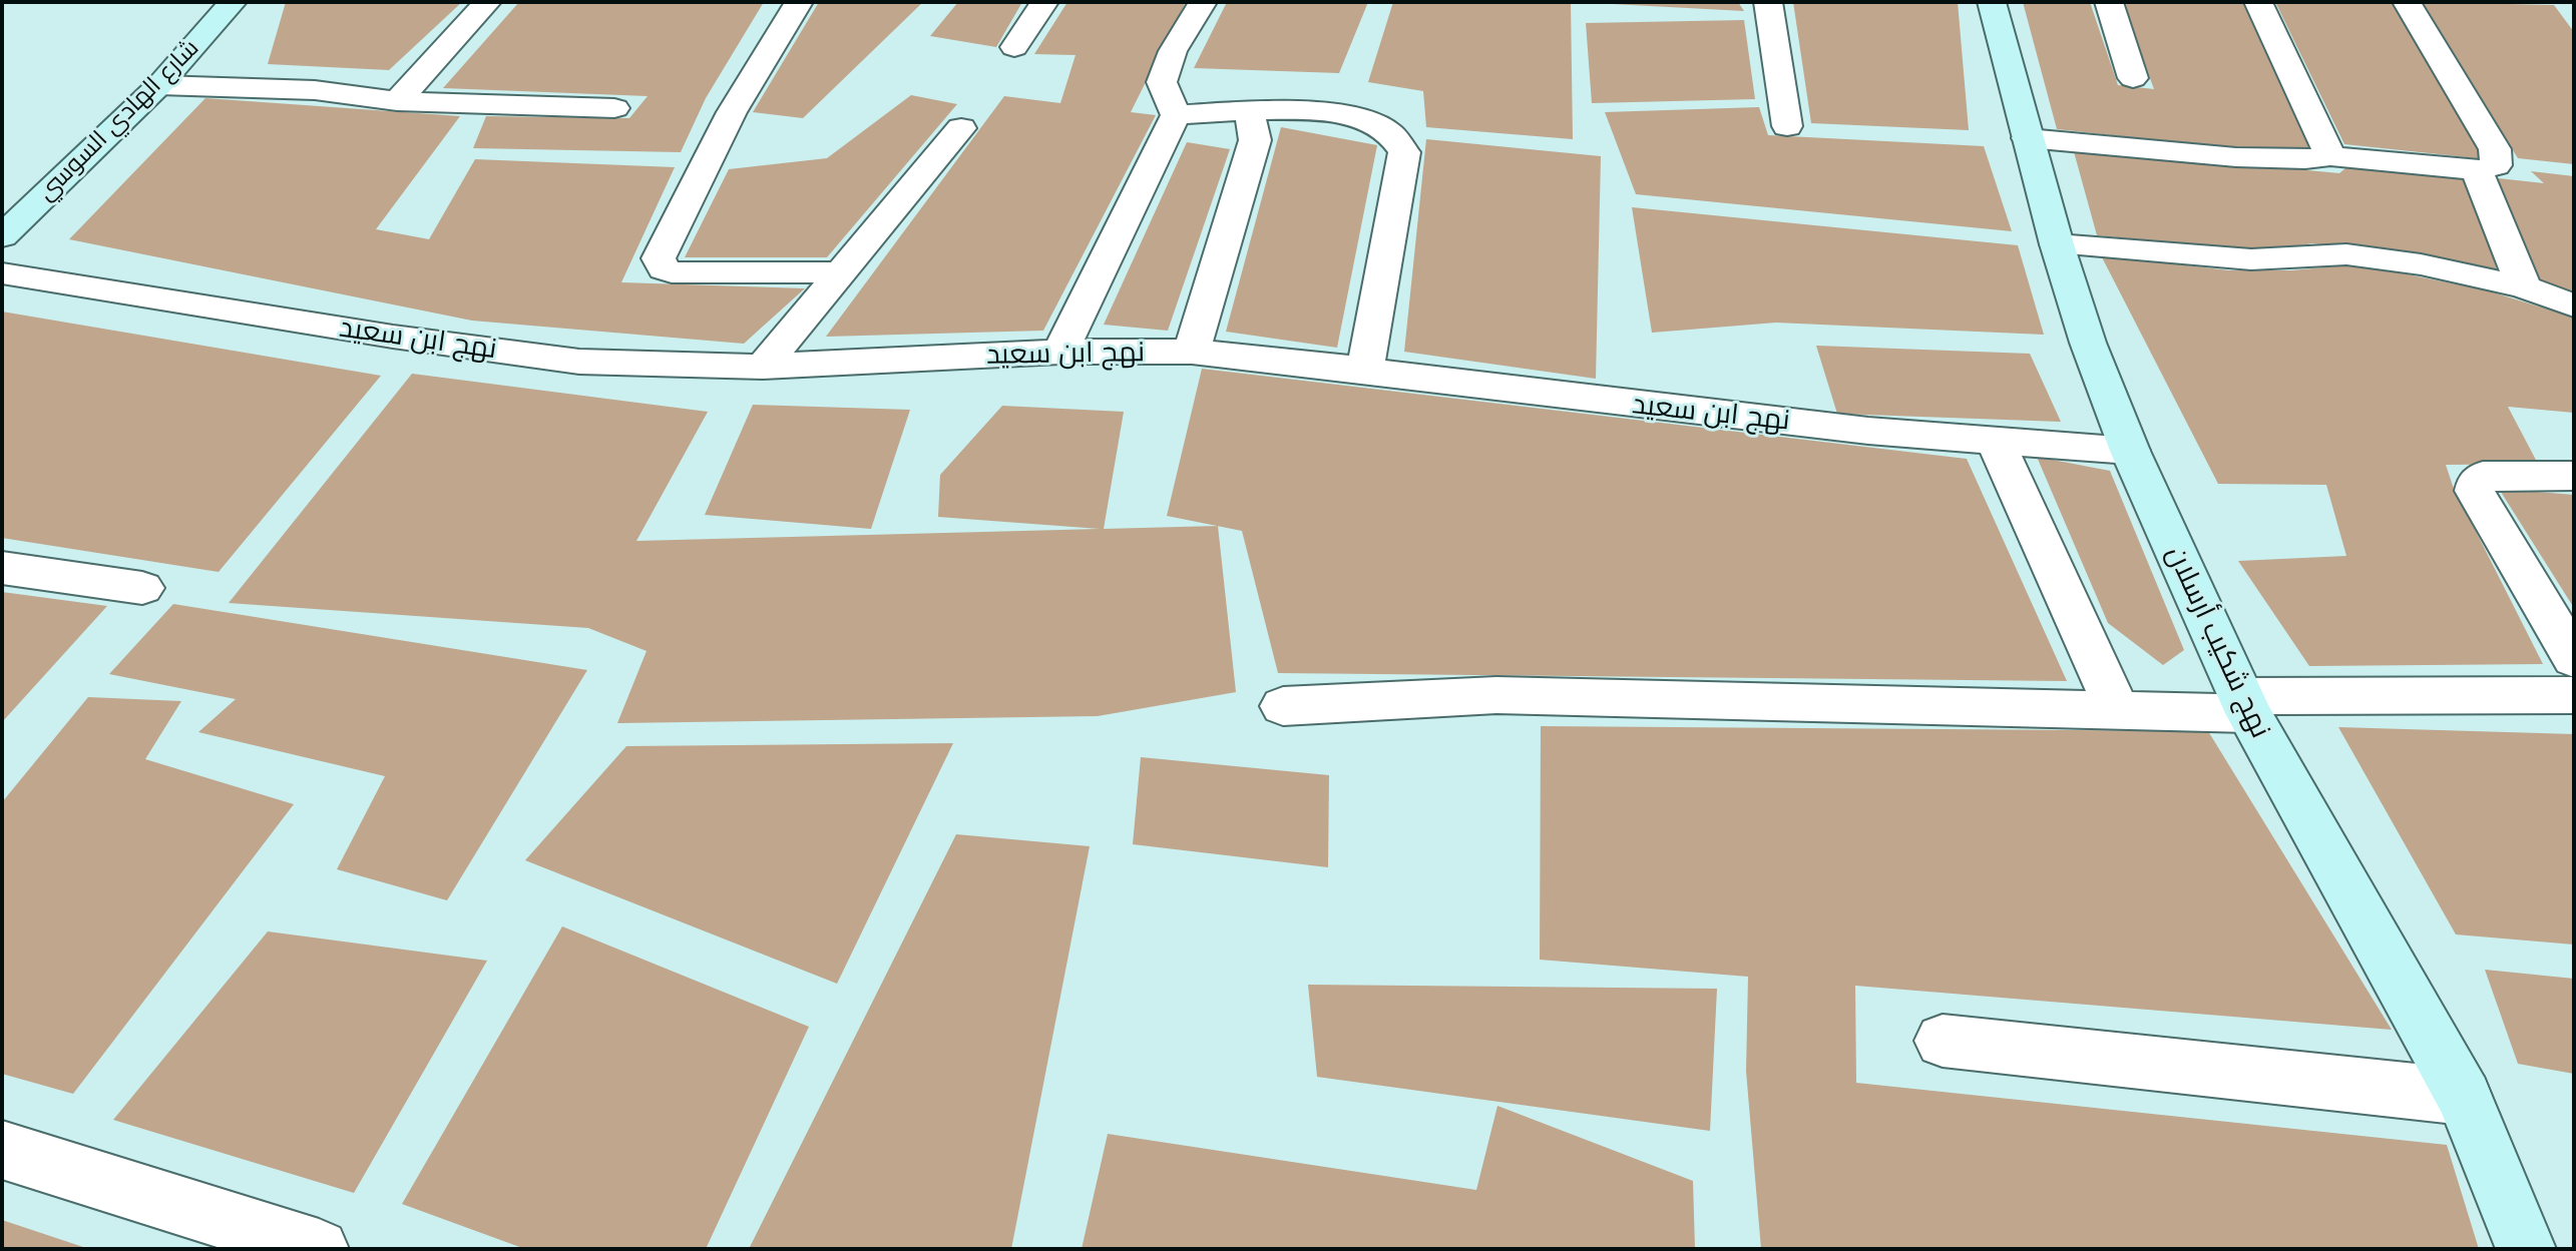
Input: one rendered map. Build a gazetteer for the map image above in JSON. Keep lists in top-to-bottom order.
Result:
{
  "streets": {
    "street": ["شارع الهادي السوسي", "نهج ابن سعيد", "نهج شكيب أرسلان"]
  },
  "crossings": [
    ["نهج ابن سعيد", "نهج شكيب أرسلان"]
  ]
}
